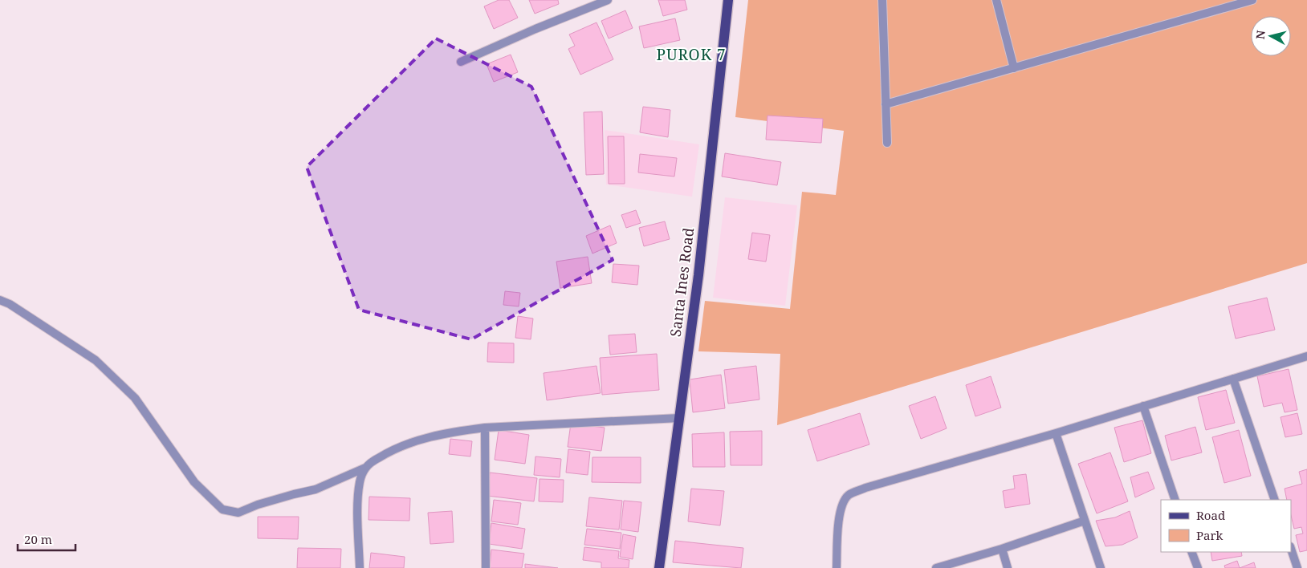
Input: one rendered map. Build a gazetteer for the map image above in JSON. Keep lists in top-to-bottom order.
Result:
{
  "streets": {
    "main road": ["Santa Ines Road"]
  },
  "districts": ["PUROK 7"],
  "legend": ["Road", "Park"],
  "scale_bar": "20 m",
  "north": "left"
}
